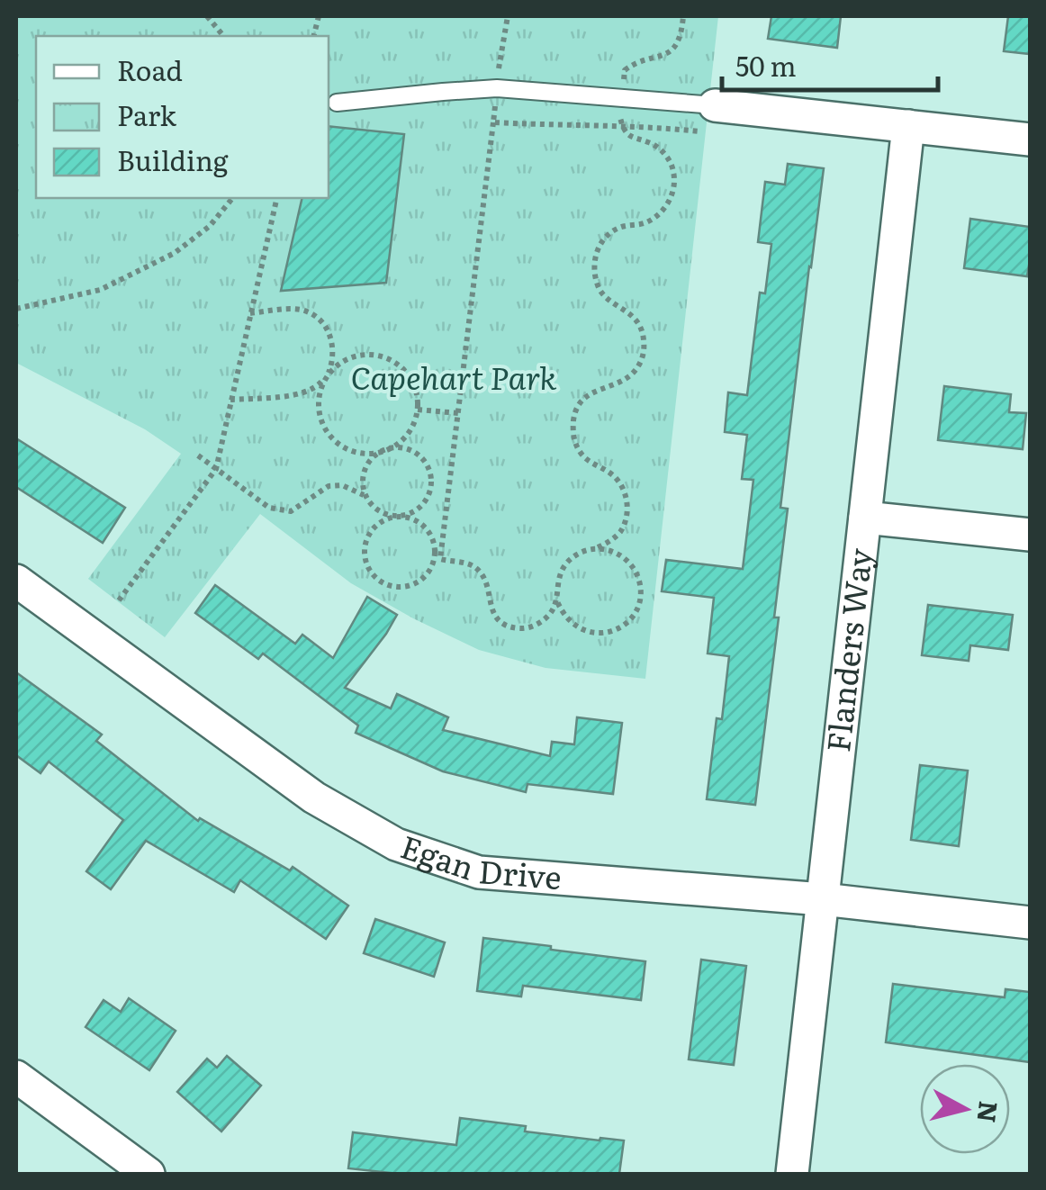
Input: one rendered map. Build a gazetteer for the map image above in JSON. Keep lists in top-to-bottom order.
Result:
{
  "streets": {
    "street": ["Flanders Way", "Egan Drive"]
  },
  "crossings": [
    ["Flanders Way", "Egan Drive"]
  ],
  "parks": ["Capehart Park"],
  "legend": ["Road", "Park", "Building"],
  "scale_bar": "50 m",
  "north": "right"
}
